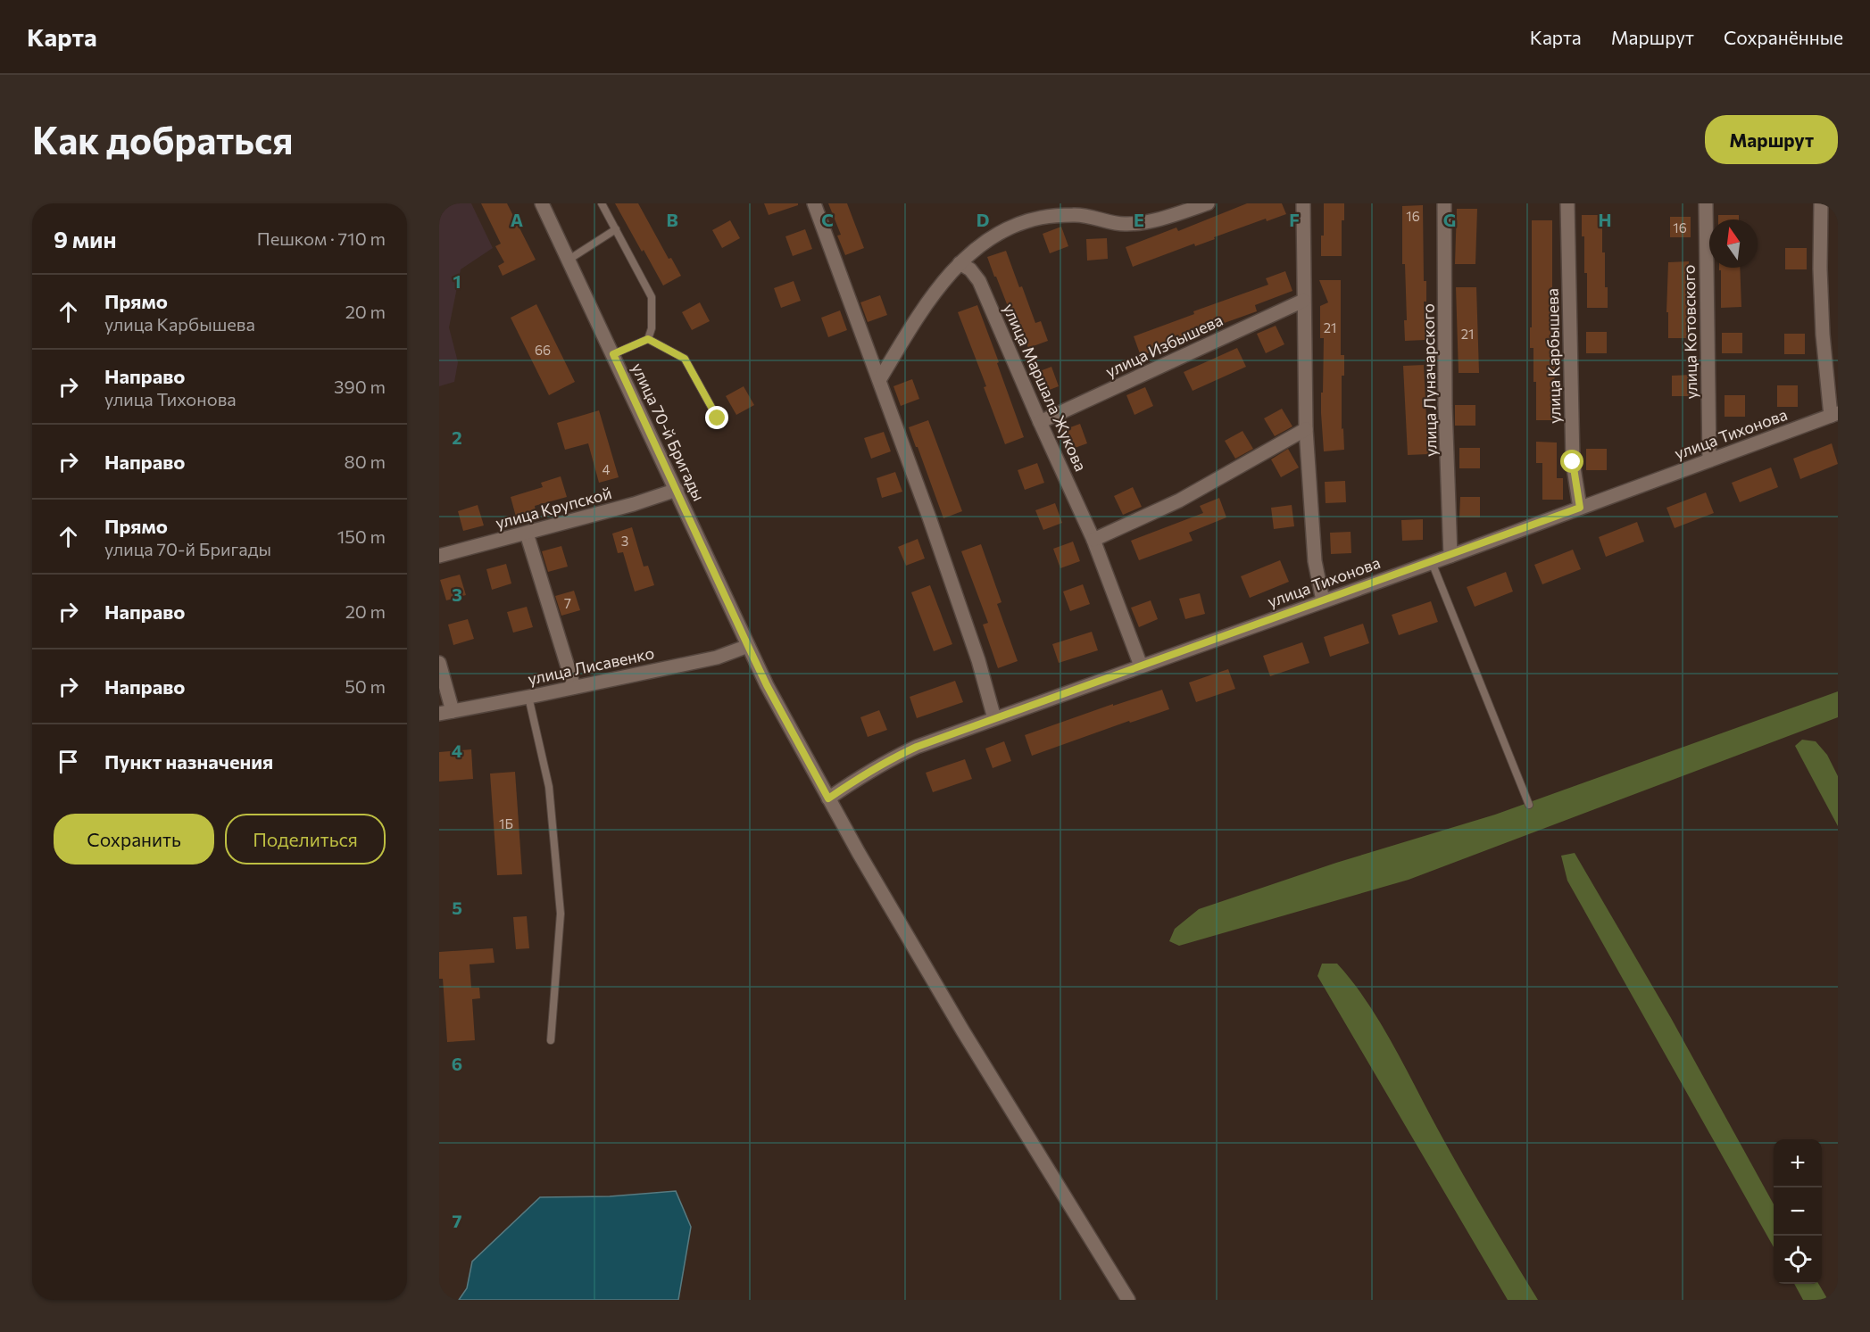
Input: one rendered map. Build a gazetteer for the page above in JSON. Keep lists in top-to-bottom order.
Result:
{
  "streets": {
    "street": [
      "улица Котовского",
      "улица Избышева",
      "улица Карбышева",
      "улица Луначарского",
      "улица Маршала Жукова",
      "улица 70-й Бригады",
      "улица Тихонова",
      "улица Крупской",
      "улица Лисавенко"
    ]
  },
  "crossings": [
    ["улица Котовского", "улица Тихонова"],
    ["улица Избышева", "улица Маршала Жукова"],
    ["улица Карбышева", "улица Тихонова"],
    ["улица Луначарского", "улица Тихонова"],
    ["улица Маршала Жукова", "улица Тихонова"],
    ["улица 70-й Бригады", "улица Тихонова"],
    ["улица 70-й Бригады", "улица Крупской"],
    ["улица 70-й Бригады", "улица Лисавенко"]
  ],
  "house_numbers": [
    "16",
    "16",
    "21",
    "21",
    "66",
    "4",
    "3",
    "7",
    "1Б"
  ],
  "north": "top",
  "page": {
    "header": "Карта",
    "nav": ["Карта", "Маршрут", "Сохранённые"],
    "buttons": [
      "Маршрут",
      ["Сохранить", "Поделиться"]
    ],
    "title": "Как добраться",
    "heading": ["9 мин", "Пешком · 710 m"],
    "list": [
      ["Прямо", "улица Карбышева", "20 m"],
      ["Направо", "улица Тихонова", "390 m"],
      ["Направо", "80 m"],
      ["Прямо", "улица 70-й Бригады", "150 m"],
      ["Направо", "20 m"],
      ["Направо", "50 m"],
      "Пункт назначения"
    ],
    "map_buttons": ["+", "−"]
  },
  "grid": {
    "columns": [
      "A",
      "B",
      "C",
      "D",
      "E",
      "F",
      "G",
      "H"
    ],
    "rows": [
      "1",
      "2",
      "3",
      "4",
      "5",
      "6",
      "7"
    ]
  }
}
